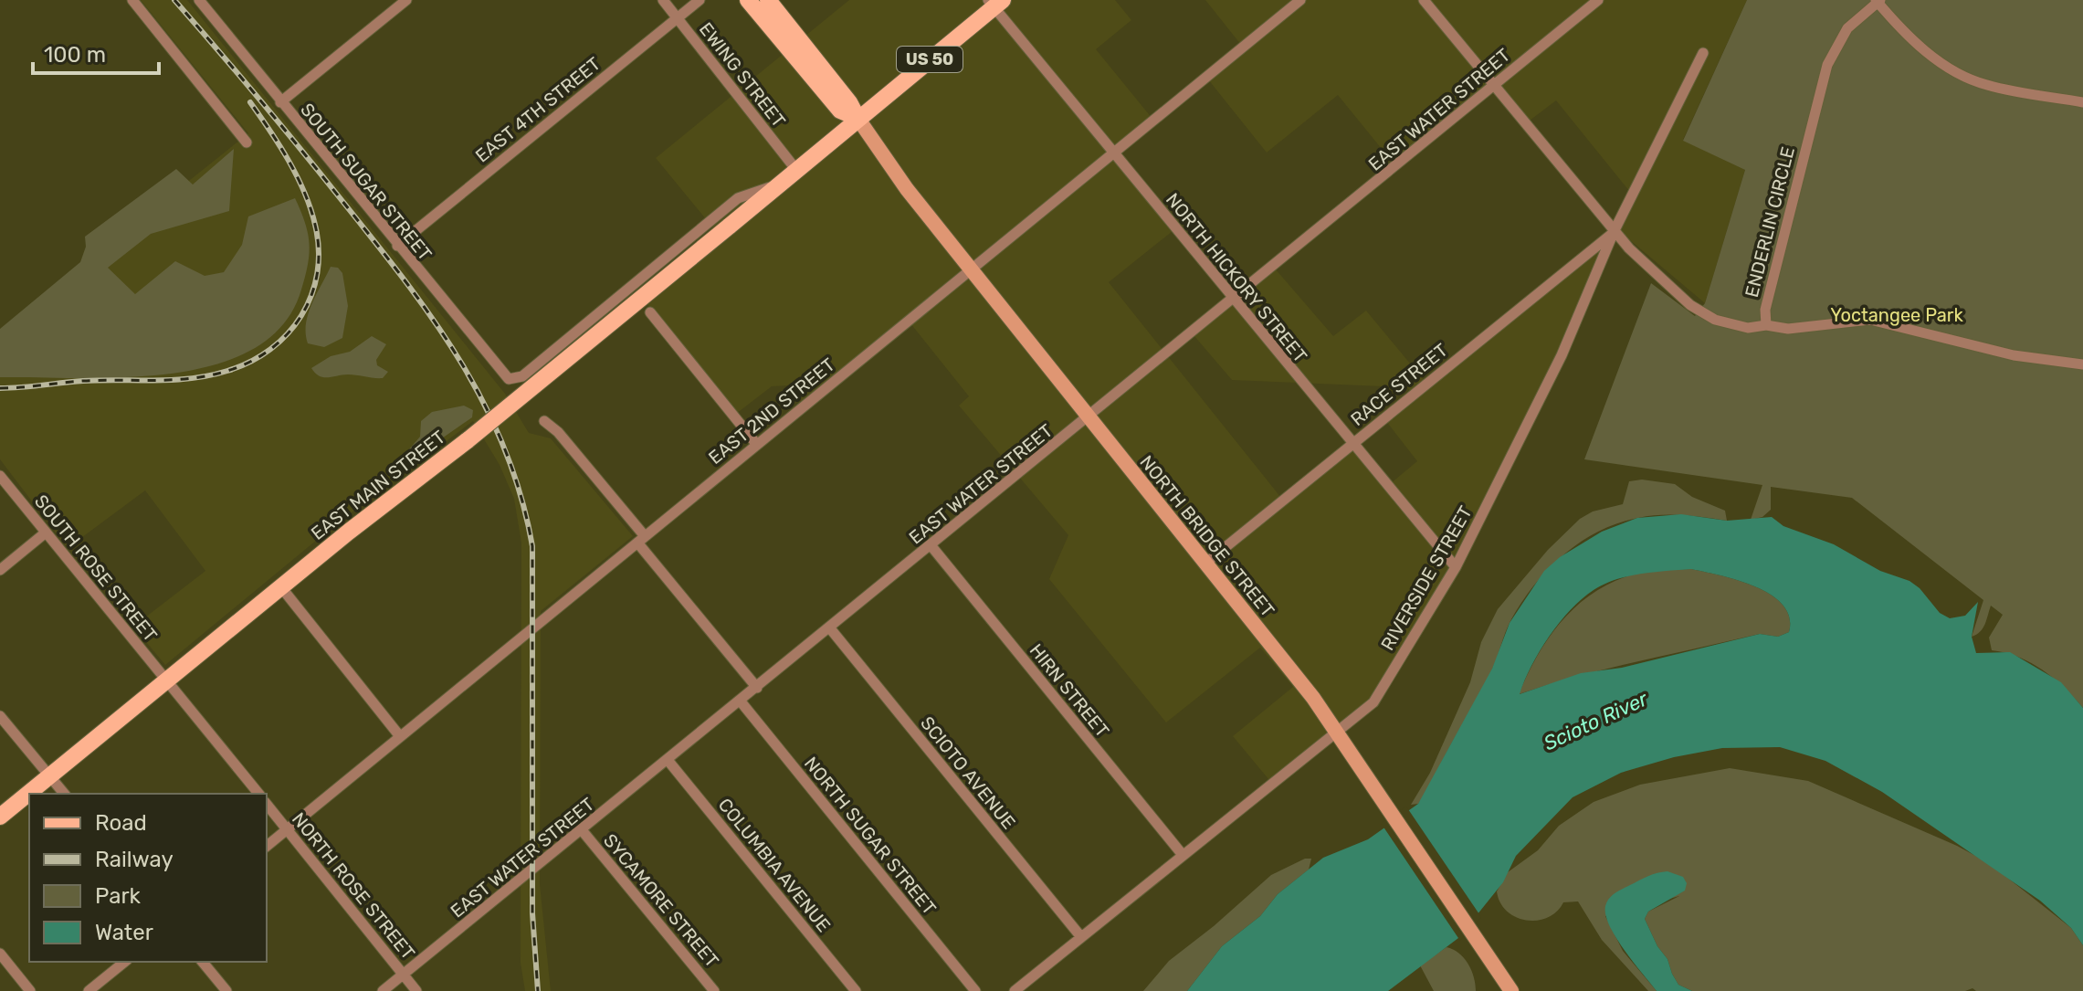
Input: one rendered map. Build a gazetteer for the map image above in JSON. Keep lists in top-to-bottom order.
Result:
{
  "streets": {
    "main road": ["US 50", "EAST MAIN STREET", "NORTH BRIDGE STREET"],
    "street": [
      "EWING STREET",
      "EAST 4TH STREET",
      "EAST WATER STREET",
      "SOUTH SUGAR STREET",
      "ENDERLIN CIRCLE",
      "NORTH HICKORY STREET",
      "RACE STREET",
      "EAST 2ND STREET",
      "SOUTH ROSE STREET",
      "RIVERSIDE STREET",
      "HIRN STREET",
      "SCIOTO AVENUE",
      "NORTH SUGAR STREET",
      "COLUMBIA AVENUE",
      "NORTH ROSE STREET",
      "SYCAMORE STREET"
    ]
  },
  "crossings": [
    ["EWING STREET", "EAST 4TH STREET"],
    ["EWING STREET", "EAST MAIN STREET"],
    ["EAST 4TH STREET", "SOUTH SUGAR STREET"],
    ["EAST WATER STREET", "NORTH HICKORY STREET"],
    ["EAST WATER STREET", "NORTH BRIDGE STREET"],
    ["EAST WATER STREET", "HIRN STREET"],
    ["EAST WATER STREET", "SCIOTO AVENUE"],
    ["EAST WATER STREET", "NORTH SUGAR STREET"],
    ["EAST WATER STREET", "COLUMBIA AVENUE"],
    ["EAST WATER STREET", "NORTH ROSE STREET"],
    ["EAST WATER STREET", "SYCAMORE STREET"],
    ["SOUTH SUGAR STREET", "EAST MAIN STREET"],
    ["NORTH HICKORY STREET", "RACE STREET"],
    ["NORTH HICKORY STREET", "EAST 2ND STREET"],
    ["NORTH HICKORY STREET", "EAST MAIN STREET"],
    ["NORTH HICKORY STREET", "RIVERSIDE STREET"],
    ["RACE STREET", "NORTH BRIDGE STREET"],
    ["RACE STREET", "RIVERSIDE STREET"],
    ["EAST 2ND STREET", "NORTH BRIDGE STREET"],
    ["EAST 2ND STREET", "NORTH ROSE STREET"],
    ["EAST MAIN STREET", "NORTH BRIDGE STREET"],
    ["EAST MAIN STREET", "SOUTH ROSE STREET"],
    ["NORTH BRIDGE STREET", "RIVERSIDE STREET"],
    ["RIVERSIDE STREET", "HIRN STREET"],
    ["RIVERSIDE STREET", "SCIOTO AVENUE"]
  ],
  "water": ["Scioto River"],
  "parks": ["Yoctangee Park"],
  "legend": [
    "Road",
    "Railway",
    "Park",
    "Water"
  ],
  "scale_bar": "100 m"
}
